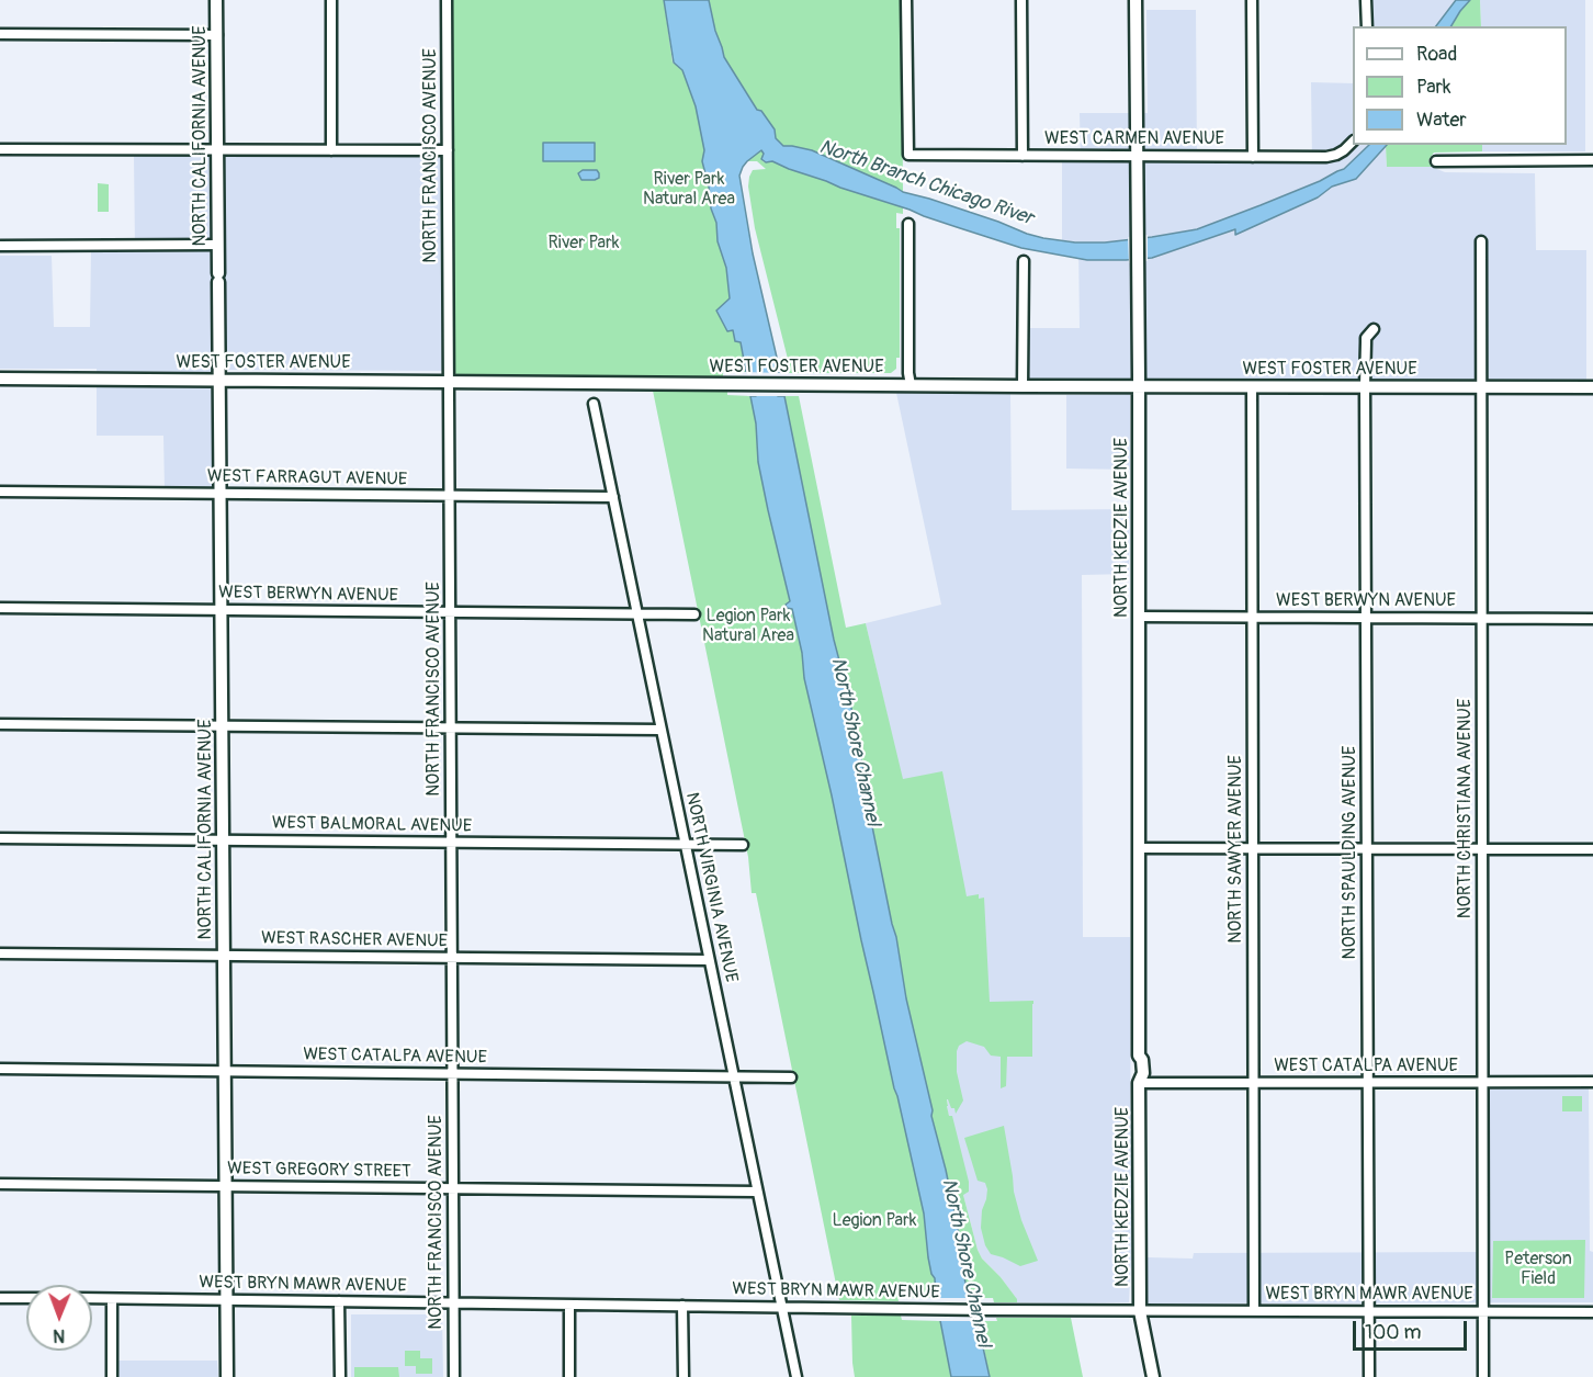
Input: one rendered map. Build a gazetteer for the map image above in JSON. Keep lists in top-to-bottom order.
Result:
{
  "streets": {
    "main road": ["NORTH CALIFORNIA AVENUE", "WEST FOSTER AVENUE", "NORTH KEDZIE AVENUE"],
    "street": [
      "WEST CARMEN AVENUE",
      "NORTH FRANCISCO AVENUE",
      "WEST FARRAGUT AVENUE",
      "WEST BERWYN AVENUE",
      "NORTH CHRISTIANA AVENUE",
      "WEST BALMORAL AVENUE",
      "NORTH SAWYER AVENUE",
      "NORTH SPAULDING AVENUE",
      "NORTH VIRGINIA AVENUE",
      "WEST RASCHER AVENUE",
      "WEST CATALPA AVENUE",
      "WEST GREGORY STREET",
      "WEST BRYN MAWR AVENUE"
    ]
  },
  "crossings": [
    ["NORTH CALIFORNIA AVENUE", "WEST FOSTER AVENUE"],
    ["NORTH CALIFORNIA AVENUE", "WEST FARRAGUT AVENUE"],
    ["NORTH CALIFORNIA AVENUE", "WEST BERWYN AVENUE"],
    ["NORTH CALIFORNIA AVENUE", "WEST BALMORAL AVENUE"],
    ["NORTH CALIFORNIA AVENUE", "WEST RASCHER AVENUE"],
    ["NORTH CALIFORNIA AVENUE", "WEST CATALPA AVENUE"],
    ["NORTH CALIFORNIA AVENUE", "WEST GREGORY STREET"],
    ["NORTH CALIFORNIA AVENUE", "WEST BRYN MAWR AVENUE"],
    ["WEST CARMEN AVENUE", "NORTH KEDZIE AVENUE"],
    ["NORTH FRANCISCO AVENUE", "WEST FOSTER AVENUE"],
    ["NORTH FRANCISCO AVENUE", "WEST FARRAGUT AVENUE"],
    ["NORTH FRANCISCO AVENUE", "WEST BERWYN AVENUE"],
    ["NORTH FRANCISCO AVENUE", "WEST BALMORAL AVENUE"],
    ["NORTH FRANCISCO AVENUE", "WEST RASCHER AVENUE"],
    ["NORTH FRANCISCO AVENUE", "WEST CATALPA AVENUE"],
    ["NORTH FRANCISCO AVENUE", "WEST GREGORY STREET"],
    ["NORTH FRANCISCO AVENUE", "WEST BRYN MAWR AVENUE"],
    ["WEST FOSTER AVENUE", "NORTH KEDZIE AVENUE"],
    ["WEST FOSTER AVENUE", "NORTH CHRISTIANA AVENUE"],
    ["WEST FOSTER AVENUE", "NORTH SAWYER AVENUE"],
    ["WEST FOSTER AVENUE", "NORTH SPAULDING AVENUE"],
    ["WEST FARRAGUT AVENUE", "NORTH VIRGINIA AVENUE"],
    ["NORTH KEDZIE AVENUE", "WEST BERWYN AVENUE"],
    ["NORTH KEDZIE AVENUE", "WEST CATALPA AVENUE"],
    ["NORTH KEDZIE AVENUE", "WEST BRYN MAWR AVENUE"],
    ["WEST BERWYN AVENUE", "NORTH CHRISTIANA AVENUE"],
    ["WEST BERWYN AVENUE", "NORTH SAWYER AVENUE"],
    ["WEST BERWYN AVENUE", "NORTH SPAULDING AVENUE"],
    ["WEST BERWYN AVENUE", "NORTH VIRGINIA AVENUE"],
    ["NORTH CHRISTIANA AVENUE", "WEST CATALPA AVENUE"],
    ["NORTH CHRISTIANA AVENUE", "WEST BRYN MAWR AVENUE"],
    ["WEST BALMORAL AVENUE", "NORTH VIRGINIA AVENUE"],
    ["NORTH SAWYER AVENUE", "WEST CATALPA AVENUE"],
    ["NORTH SAWYER AVENUE", "WEST BRYN MAWR AVENUE"],
    ["NORTH SPAULDING AVENUE", "WEST CATALPA AVENUE"],
    ["NORTH SPAULDING AVENUE", "WEST BRYN MAWR AVENUE"],
    ["NORTH VIRGINIA AVENUE", "WEST RASCHER AVENUE"],
    ["NORTH VIRGINIA AVENUE", "WEST CATALPA AVENUE"],
    ["NORTH VIRGINIA AVENUE", "WEST GREGORY STREET"],
    ["NORTH VIRGINIA AVENUE", "WEST BRYN MAWR AVENUE"]
  ],
  "water": ["North Branch Chicago River", "North Shore Channel"],
  "parks": [
    "River Park Natural Area",
    "River Park",
    "Legion Park Natural Area",
    "Legion Park",
    "Peterson Field"
  ],
  "legend": ["Road", "Park", "Water"],
  "scale_bar": "100 m",
  "north": "bottom"
}
